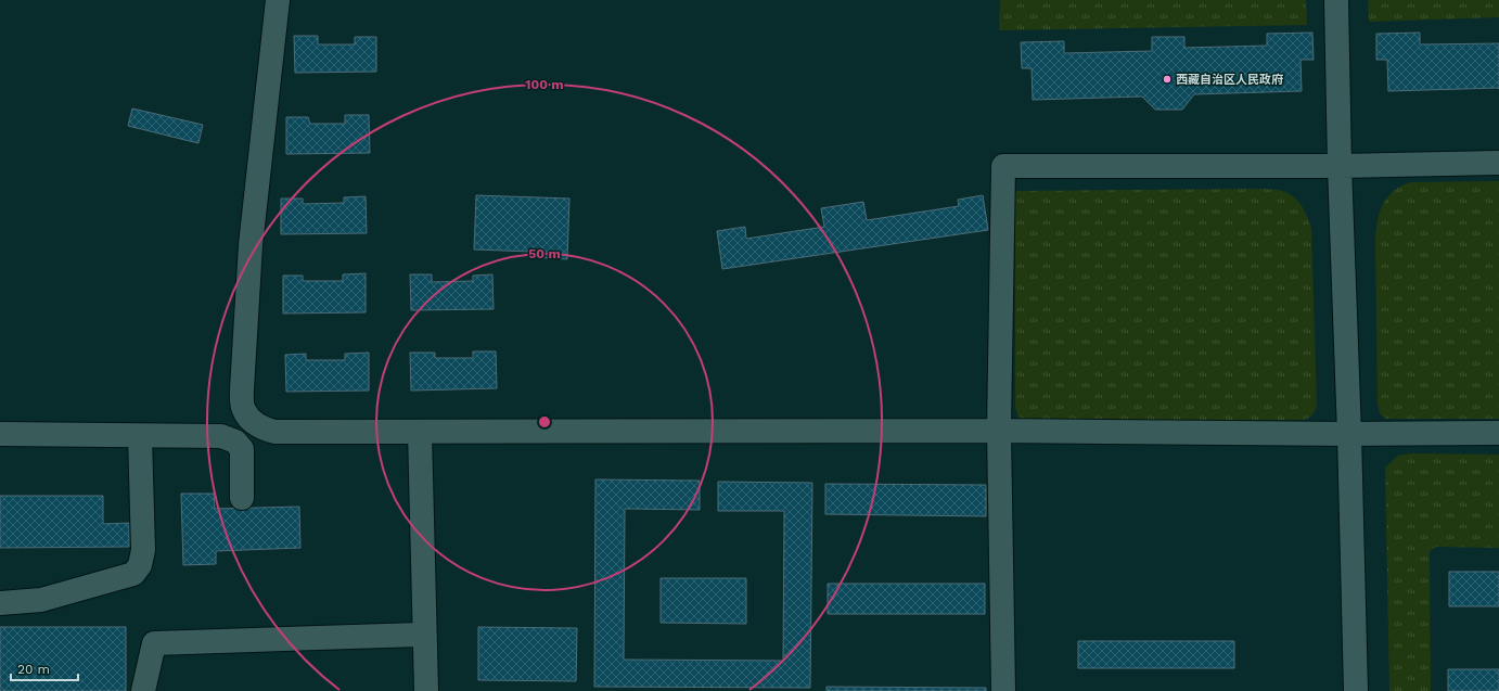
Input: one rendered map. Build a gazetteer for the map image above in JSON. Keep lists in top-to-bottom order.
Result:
{
  "places": ["西藏自治区人民政府"],
  "scale_bar": "20 m",
  "rings": ["100 m", "50 m"]
}
